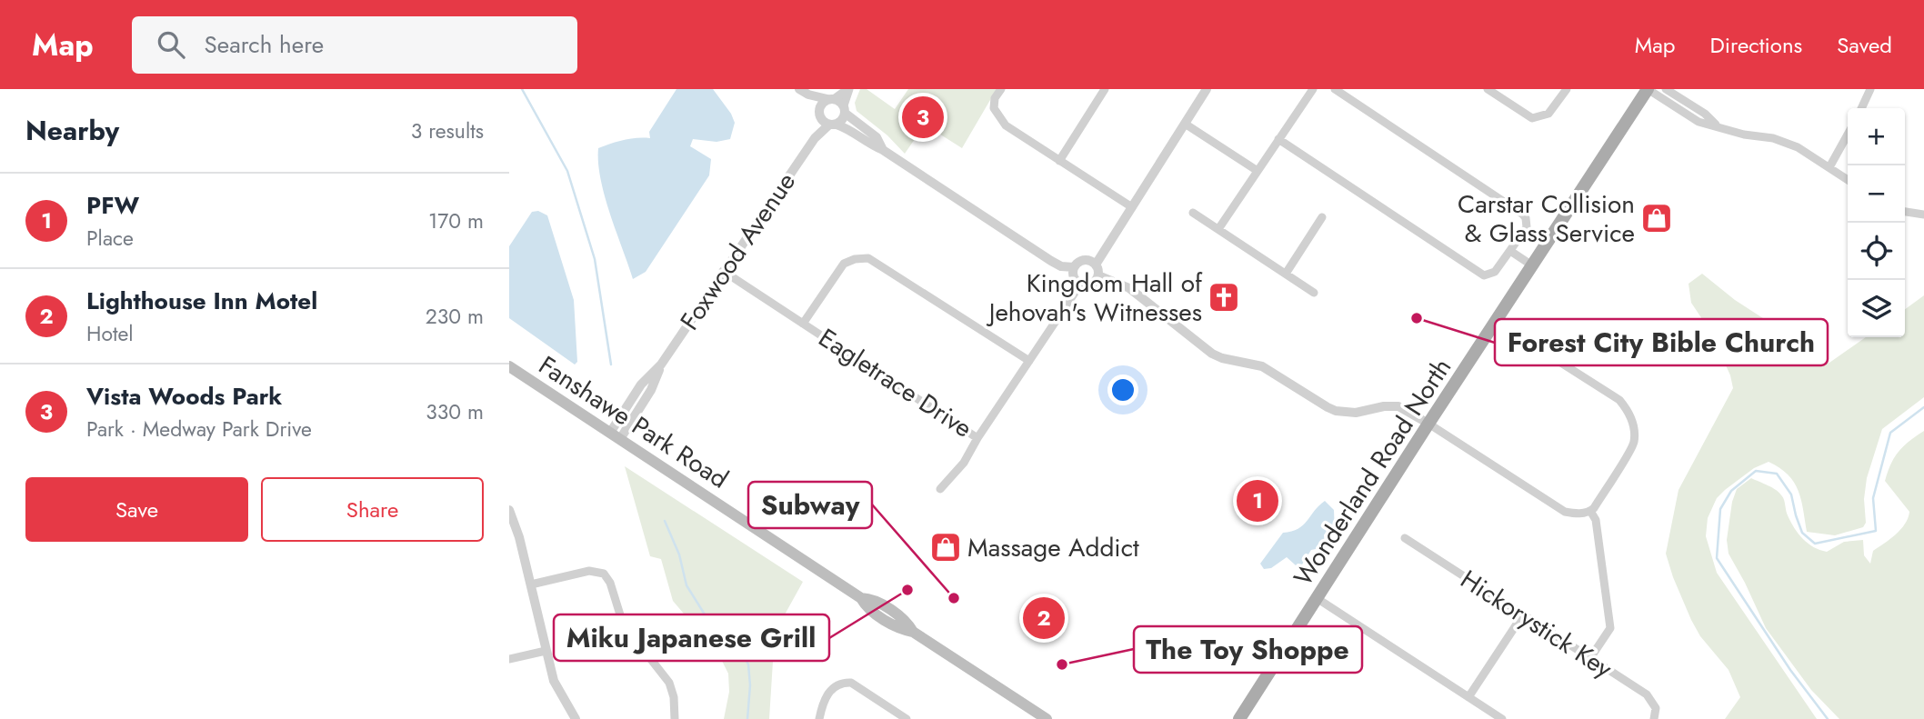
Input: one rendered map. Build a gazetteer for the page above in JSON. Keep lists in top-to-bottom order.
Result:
{
  "streets": {
    "main road": ["Fanshawe Park Road", "Wonderland Road North"],
    "street": ["Foxwood Avenue", "Eagletrace Drive", "Hickorystick Key"]
  },
  "crossings": [
    ["Foxwood Avenue", "Eagletrace Drive"],
    ["Foxwood Avenue", "Fanshawe Park Road"]
  ],
  "places": {
    "shop": ["Carstar Collision & Glass Service", "Massage Addict"],
    "church": ["Kingdom Hall of Jehovah's Witnesses"],
    "other": [
      "Forest City Bible Church",
      "Miku Japanese Grill",
      "Subway",
      "The Toy Shoppe"
    ]
  },
  "page": {
    "header": "Map",
    "search": "Search here",
    "nav": ["Map", "Directions", "Saved"],
    "heading": ["Nearby", "3 results"],
    "pins": ["3", "1", "2"],
    "map_buttons": ["+", "−"],
    "list": [
      {
        "mark": "1",
        "name": "PFW",
        "note": "Place",
        "value": "170 m"
      },
      {
        "mark": "2",
        "name": "Lighthouse Inn Motel",
        "note": "Hotel",
        "value": "230 m"
      },
      {
        "mark": "3",
        "name": "Vista Woods Park",
        "note": "Park · Medway Park Drive",
        "value": "330 m"
      }
    ],
    "buttons": ["Save", "Share"]
  }
}
